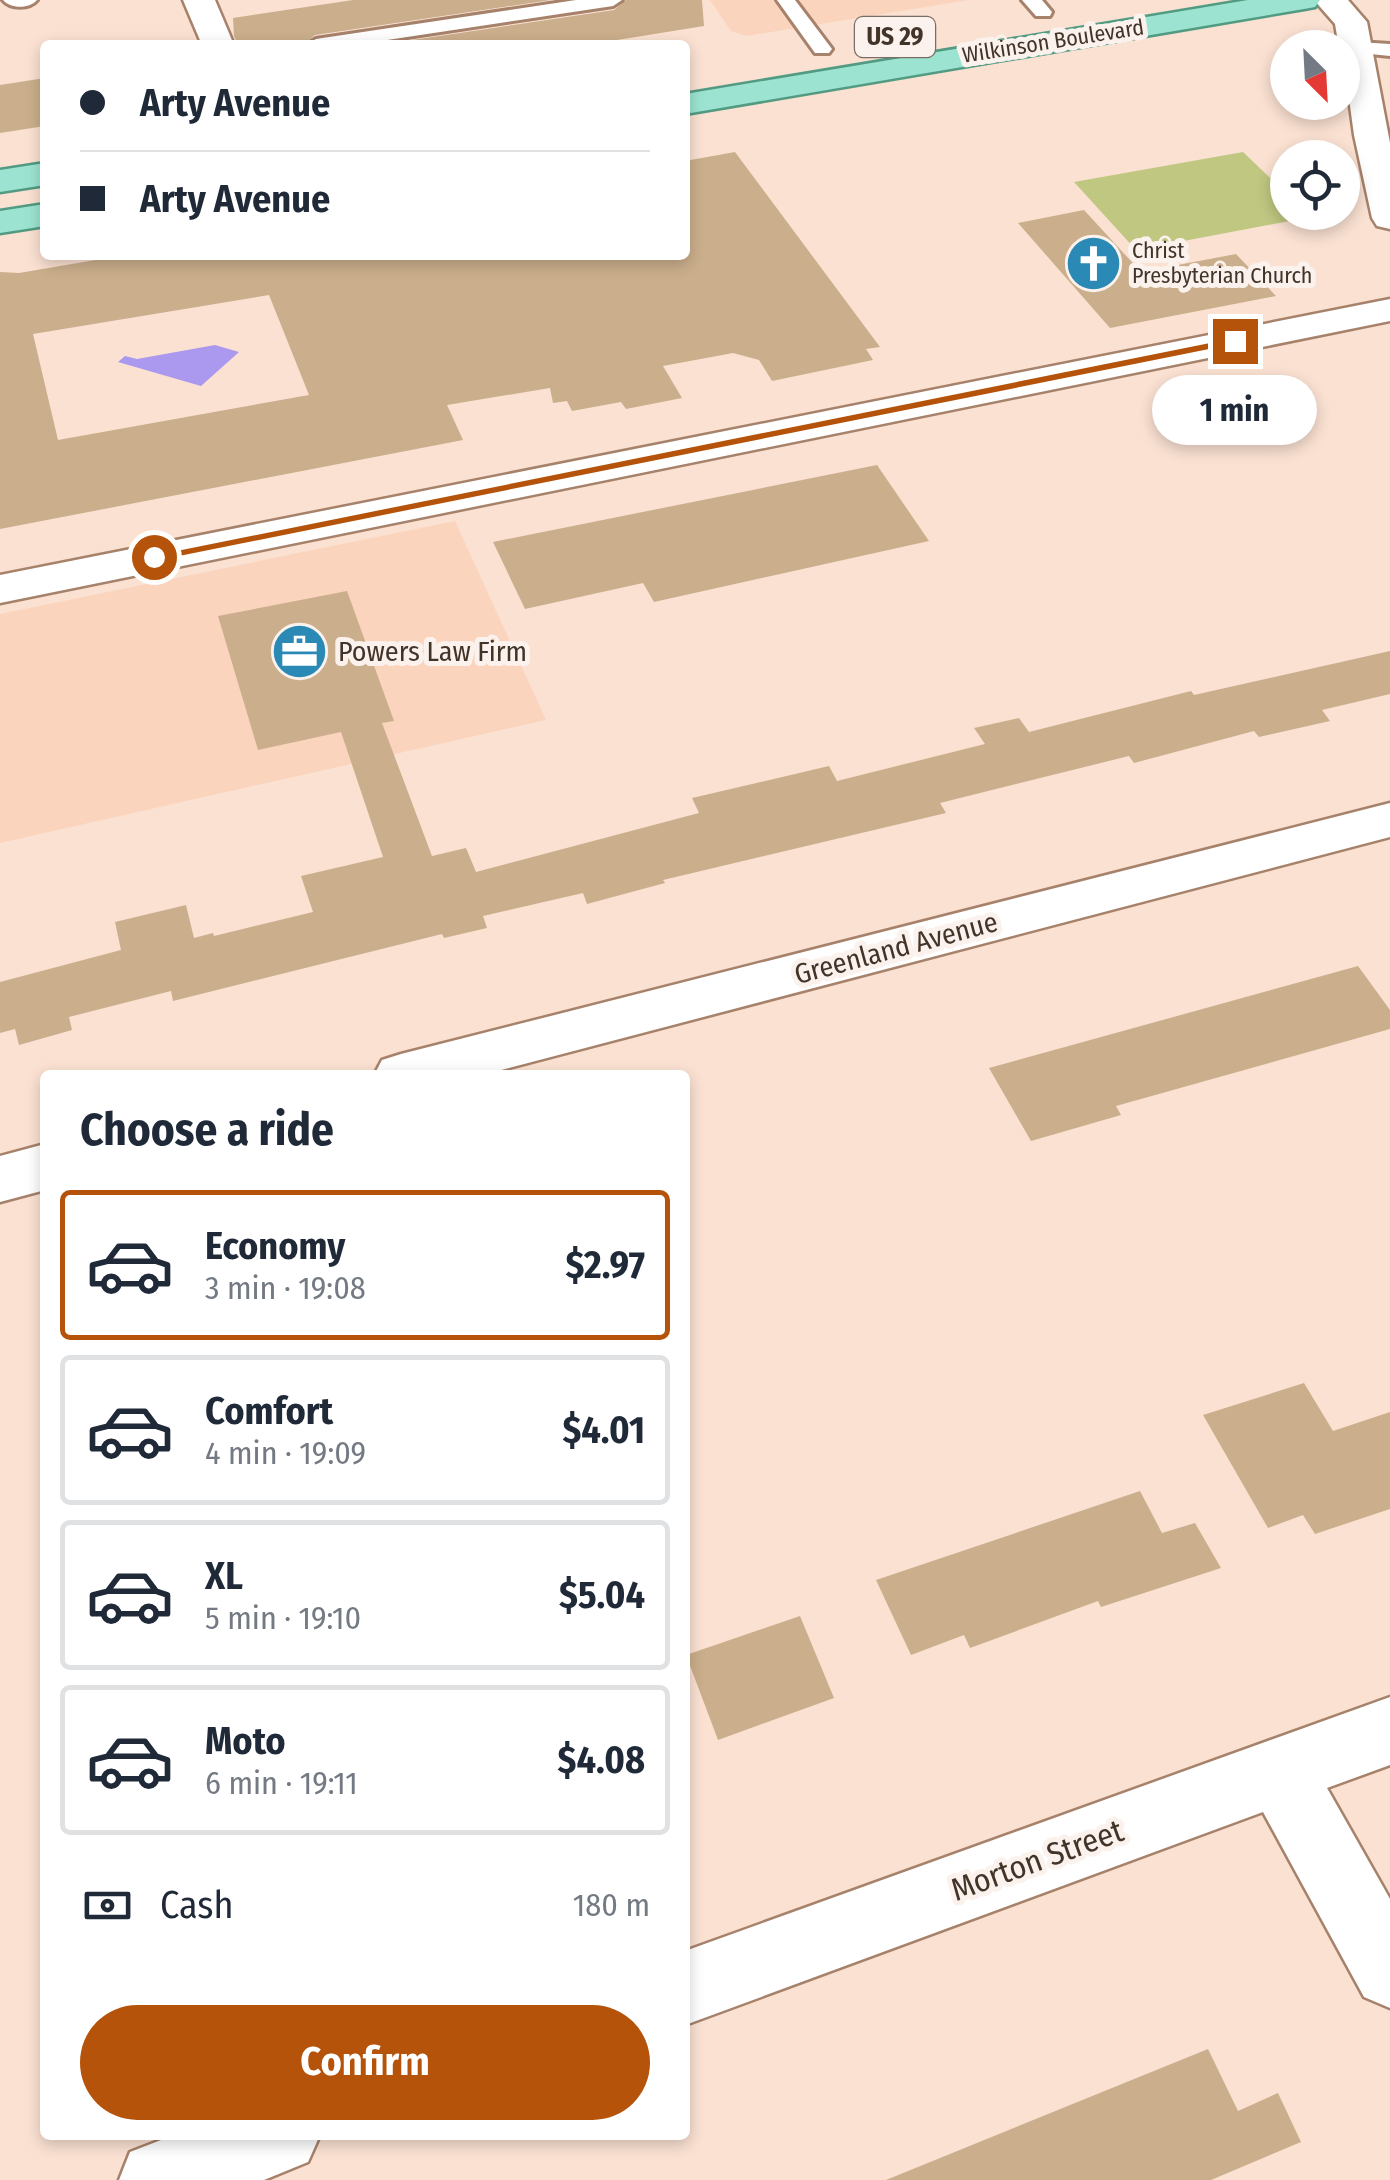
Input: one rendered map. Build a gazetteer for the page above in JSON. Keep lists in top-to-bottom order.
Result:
{
  "streets": {
    "main road": ["US 29", "Wilkinson Boulevard"],
    "street": ["Greenland Avenue", "Morton Street"]
  },
  "places": {
    "church": ["Christ Presbyterian Church"],
    "office": ["Powers Law Firm"]
  },
  "north": "bottom right",
  "page": {
    "banner": ["Arty Avenue", "Arty Avenue"],
    "bubble": "1 min",
    "heading": "Choose a ride",
    "list": [
      {
        "name": "Economy",
        "note": "3 min · 19:08",
        "value": "$2.97"
      },
      {
        "name": "Comfort",
        "note": "4 min · 19:09",
        "value": "$4.01"
      },
      {
        "name": "XL",
        "note": "5 min · 19:10",
        "value": "$5.04"
      },
      {
        "name": "Moto",
        "note": "6 min · 19:11",
        "value": "$4.08"
      }
    ],
    "pay": ["Cash", "180 m"],
    "buttons": "Confirm"
  }
}
